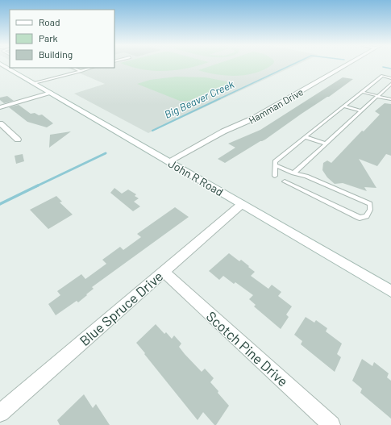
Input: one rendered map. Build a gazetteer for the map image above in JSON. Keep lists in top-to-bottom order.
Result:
{
  "streets": {
    "street": [
      "Hamman Drive",
      "John R Road",
      "Blue Spruce Drive",
      "Scotch Pine Drive"
    ]
  },
  "crossings": [
    ["Hamman Drive", "John R Road"],
    ["John R Road", "Blue Spruce Drive"],
    ["Blue Spruce Drive", "Scotch Pine Drive"]
  ],
  "water": ["Big Beaver Creek"],
  "legend": ["Road", "Park", "Building"]
}
